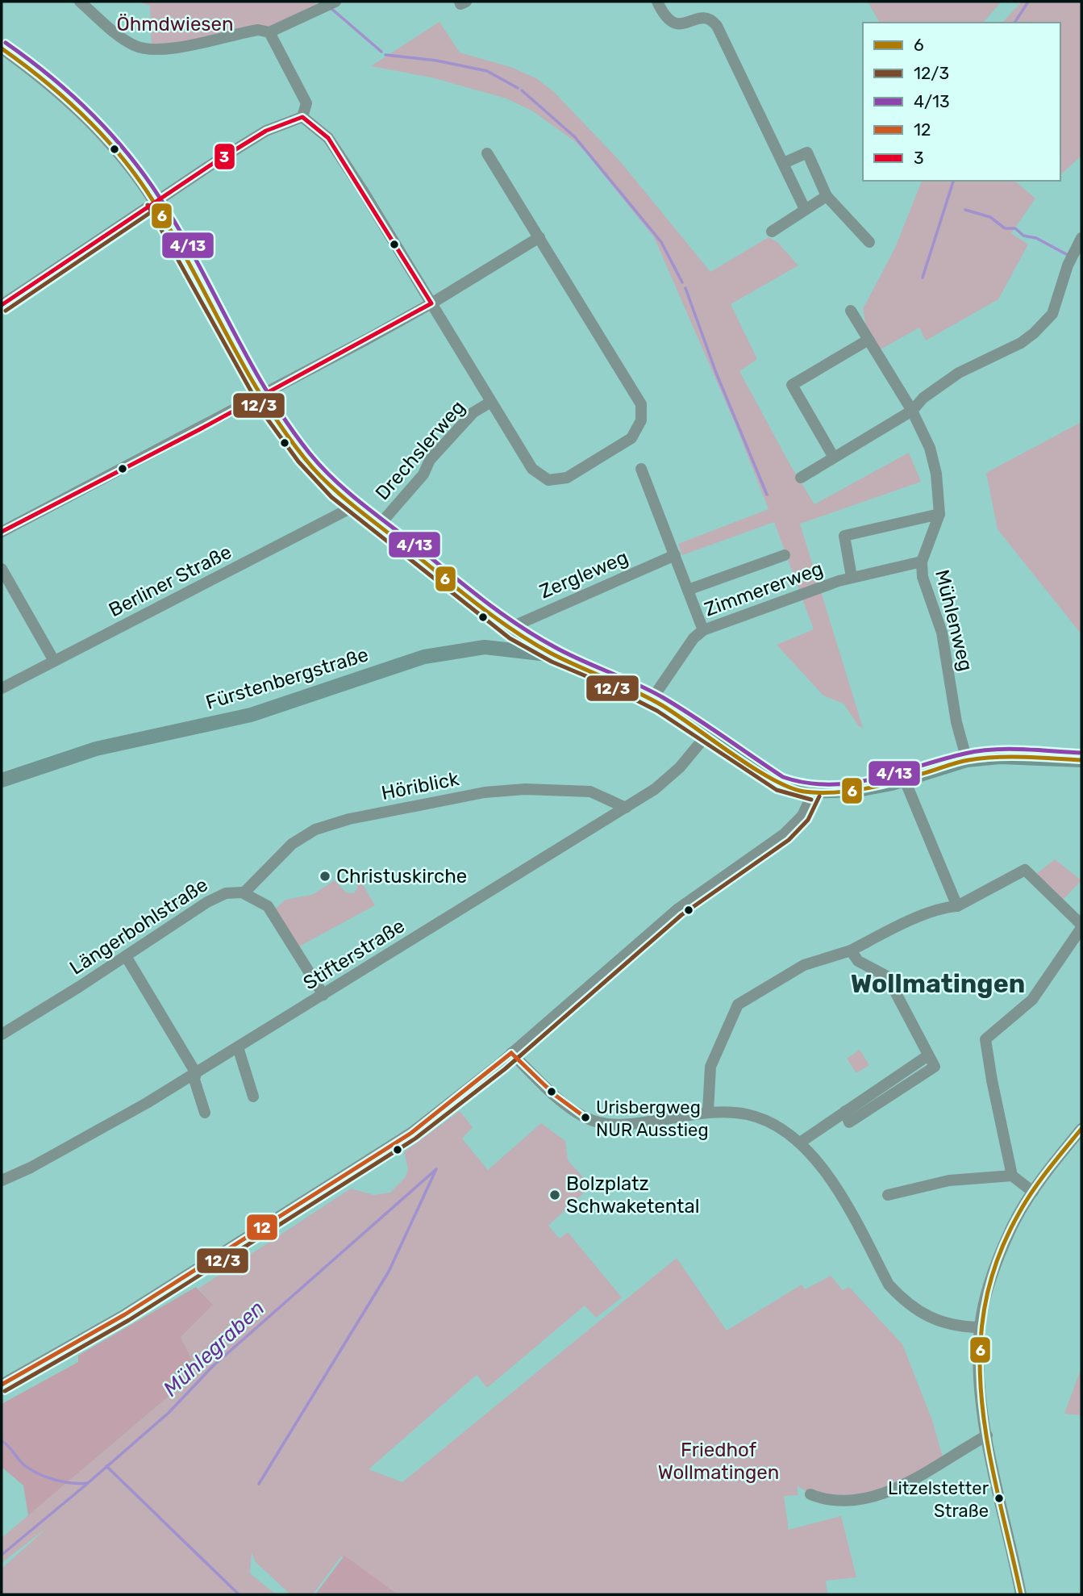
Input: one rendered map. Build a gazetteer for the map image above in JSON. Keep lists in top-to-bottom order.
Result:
{
  "streets": {
    "main road": ["Fürstenbergstraße"],
    "street": [
      "Drechslerweg",
      "Zergleweg",
      "Berliner Straße",
      "Zimmererweg",
      "Mühlenweg",
      "Höriblick",
      "Längerbohlstraße",
      "Stifterstraße"
    ]
  },
  "crossings": [
    ["Zimmererweg", "Mühlenweg"],
    ["Zimmererweg", "Fürstenbergstraße"],
    ["Fürstenbergstraße", "Stifterstraße"],
    ["Höriblick", "Längerbohlstraße"],
    ["Höriblick", "Stifterstraße"]
  ],
  "districts": ["Wollmatingen"],
  "water": ["Mühlegraben"],
  "parks": ["Öhmdwiesen", "Friedhof Wollmatingen"],
  "places": [
    "Christuskirche",
    "Urisbergweg NUR Ausstieg",
    "Bolzplatz Schwaketental",
    "Litzelstetter Straße"
  ],
  "lines": [
    "transit line 4/13",
    "transit line 6",
    "transit line 3",
    "transit line 12/3",
    "transit line 12"
  ],
  "legend": [
    "6",
    "12/3",
    "4/13",
    "12",
    "3"
  ]
}
